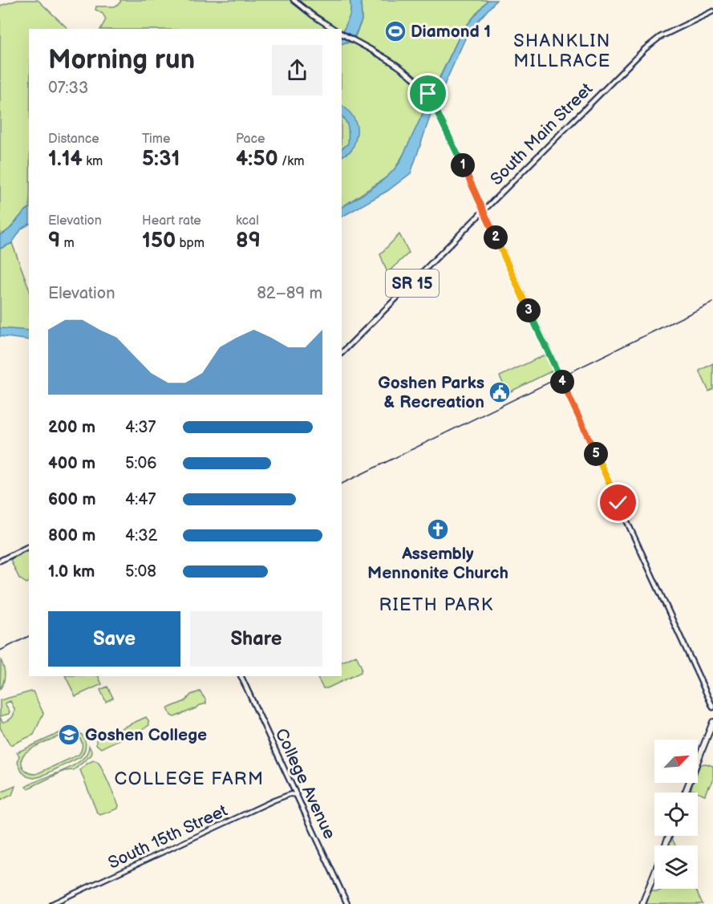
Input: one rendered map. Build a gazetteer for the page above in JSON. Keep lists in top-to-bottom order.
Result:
{
  "streets": {
    "main road": ["South Main Street", "SR 15", "College Avenue"],
    "street": ["South 15th Street"]
  },
  "crossings": [
    ["College Avenue", "South 15th Street"]
  ],
  "districts": ["SHANKLIN MILLRACE", "RIETH PARK", "COLLEGE FARM"],
  "places": {
    "sports": ["Diamond 1"],
    "public building": ["Goshen Parks & Recreation"],
    "church": ["Assembly Mennonite Church"],
    "school or university": ["Goshen College"]
  },
  "north": "top right",
  "page": {
    "heading": ["Morning run", "07:33"],
    "stats": [
      ["Distance", "1.14 km"],
      ["Time", "5:31"],
      ["Pace", "4:50 /km"],
      ["Elevation", "9 m"],
      ["Heart rate", "150 bpm"],
      ["kcal", "89"]
    ],
    "pins": [
      "1",
      "2",
      "3",
      "4",
      "5"
    ],
    "chart": ["Elevation", "82–89 m"],
    "list": [
      {
        "name": "200 m",
        "note": "4:37"
      },
      {
        "name": "400 m",
        "note": "5:06"
      },
      {
        "name": "600 m",
        "note": "4:47"
      },
      {
        "name": "800 m",
        "note": "4:32"
      },
      {
        "name": "1.0 km",
        "note": "5:08"
      }
    ],
    "buttons": ["Save", "Share"]
  }
}
